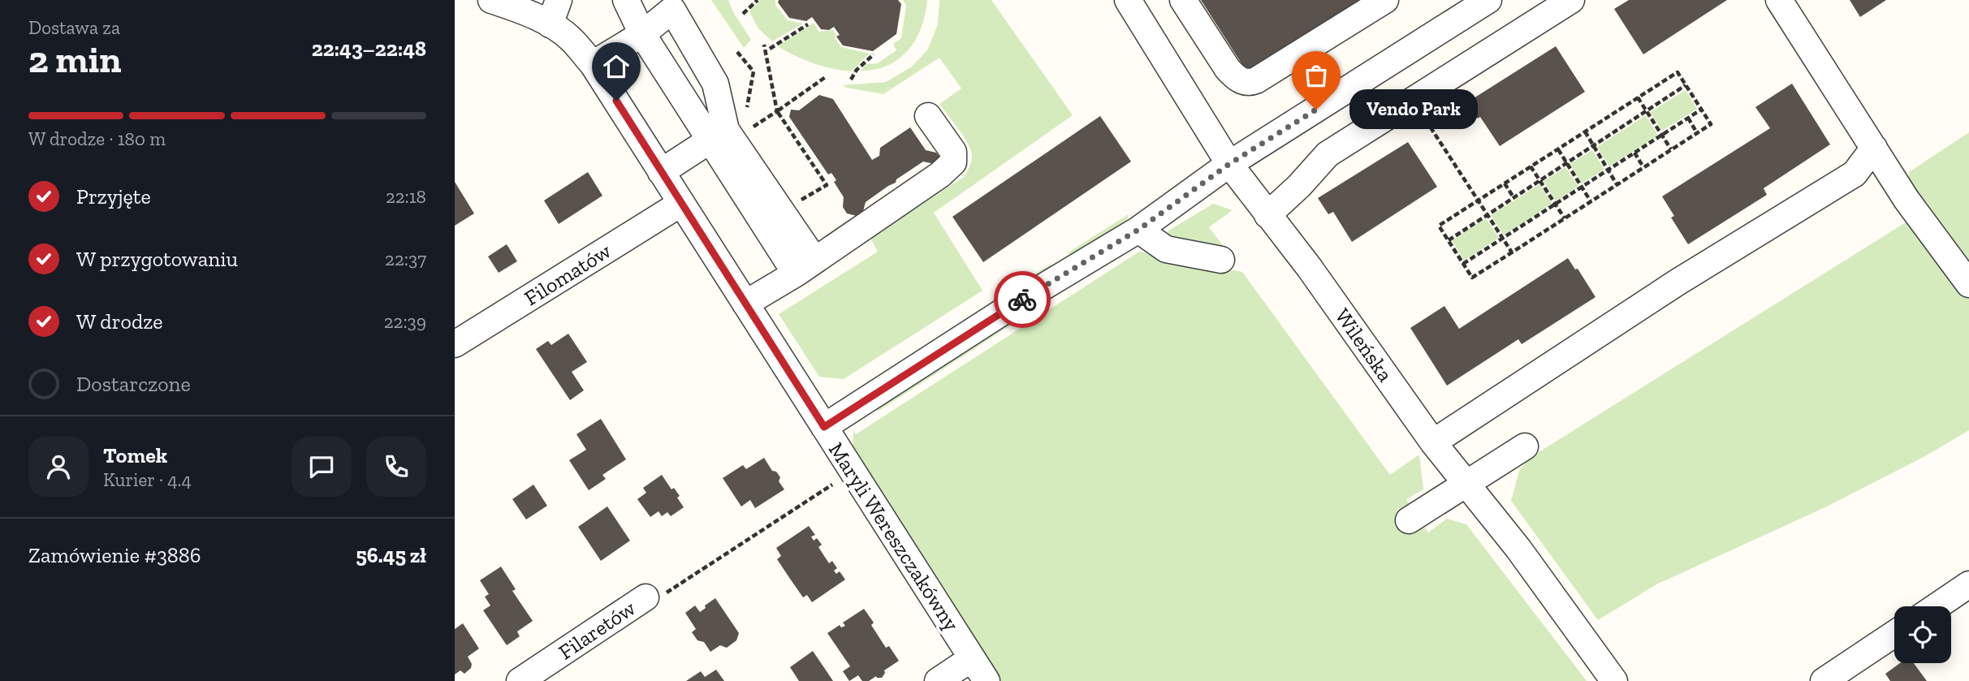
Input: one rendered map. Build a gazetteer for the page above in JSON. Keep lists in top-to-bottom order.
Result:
{
  "streets": {
    "street": [
      "Filomatów",
      "Wileńska",
      "Maryli Wereszczakówny",
      "Filaretów"
    ]
  },
  "crossings": [
    ["Filomatów", "Maryli Wereszczakówny"]
  ],
  "places": ["Vendo Park"],
  "page": {
    "heading": ["2 min", "Dostawa za", "22:43–22:48"],
    "panel": [
      "Tomek",
      "Kurier · 4.4",
      "Zamówienie #3886",
      "56.45 zł"
    ],
    "bubble": "Vendo Park",
    "bar": "W drodze · 180 m",
    "list": [
      ["Przyjęte", "22:18"],
      ["W przygotowaniu", "22:37"],
      ["W drodze", "22:39"],
      "Dostarczone"
    ]
  }
}
